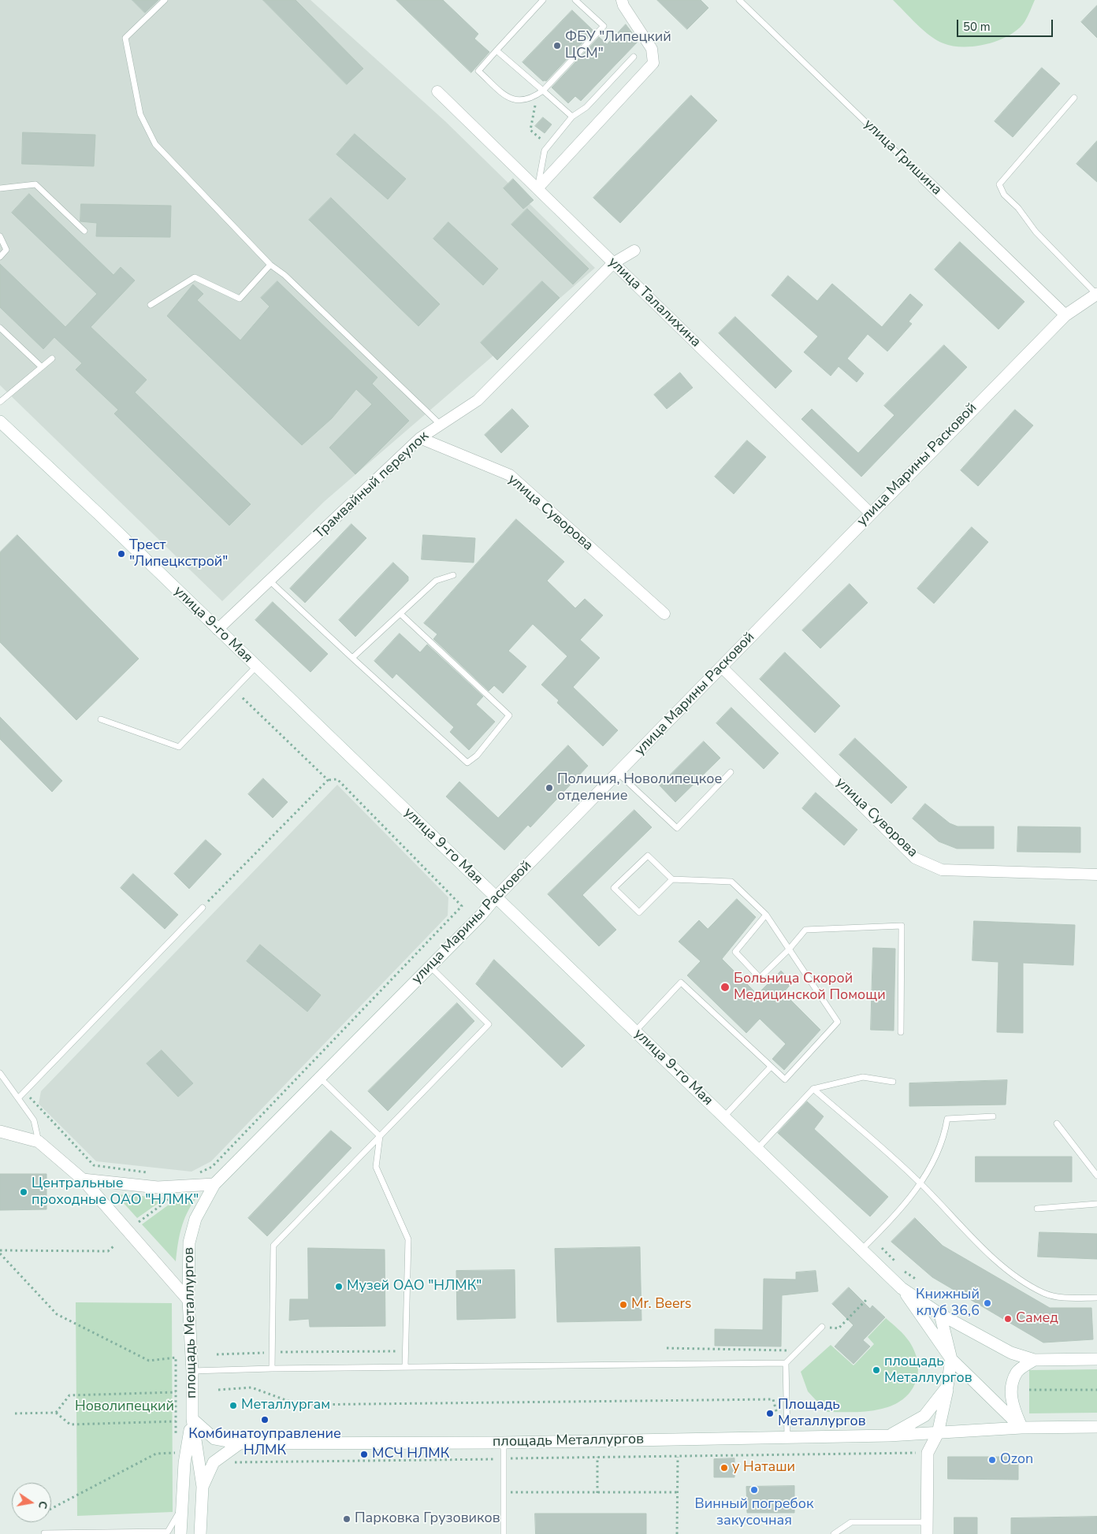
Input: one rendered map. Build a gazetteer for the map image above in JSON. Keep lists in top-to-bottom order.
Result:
{
  "streets": {
    "main road": ["улица Марины Расковой", "улица 9-го Мая", "площадь Металлургов"],
    "street": [
      "улица Гришина",
      "улица Талалихина",
      "Трамвайный переулок",
      "улица Суворова"
    ]
  },
  "crossings": [
    ["улица Гришина", "улица Марины Расковой"],
    ["улица Талалихина", "улица Марины Расковой"],
    ["улица Талалихина", "Трамвайный переулок"],
    ["улица Марины Расковой", "улица Суворова"],
    ["улица Марины Расковой", "улица 9-го Мая"],
    ["улица Марины Расковой", "площадь Металлургов"],
    ["Трамвайный переулок", "улица Суворова"],
    ["Трамвайный переулок", "улица 9-го Мая"]
  ],
  "parks": ["Новолипецкий"],
  "places": [
    "ФБУ \"Липецкий ЦСМ\"",
    "Трест \"Липецкстрой\"",
    "Полиция, Новолипецкое отделение",
    "Больница Скорой Медицинской Помощи",
    "Центральные проходные ОАО \"НЛМК\"",
    "Музей ОАО \"НЛМК\"",
    "Книжный клуб 36,6",
    "Mr. Beers",
    "Самед",
    "площадь Металлургов",
    "Металлургам",
    "Площадь Металлургов",
    "Комбинатоуправление НЛМК",
    "МСЧ НЛМК",
    "Ozon",
    "у Наташи",
    "Винный погребок закусочная",
    "Парковка Грузовиков"
  ],
  "scale_bar": "50 m",
  "north": "right"
}
